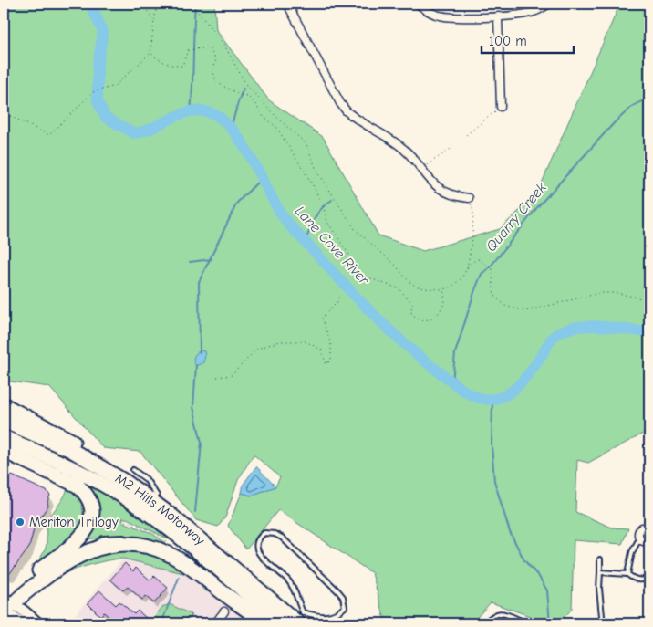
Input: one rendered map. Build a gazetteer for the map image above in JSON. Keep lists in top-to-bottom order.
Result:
{
  "streets": {
    "highway": ["M2 Hills Motorway"]
  },
  "water": ["Quarry Creek", "Lane Cove River"],
  "places": ["Meriton Trilogy"],
  "scale_bar": "100 m"
}
